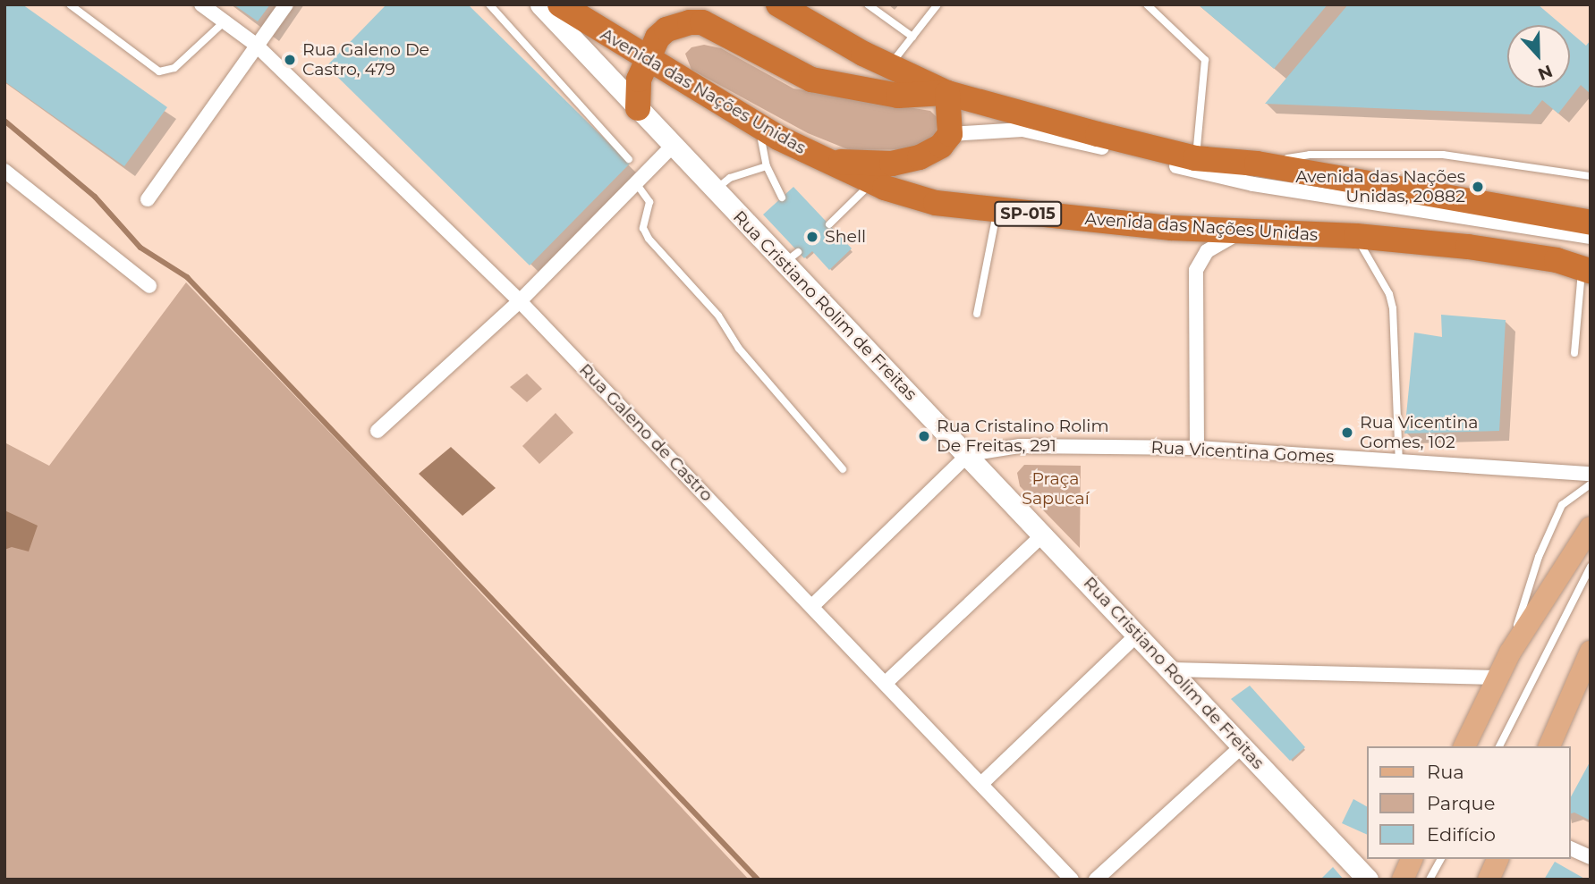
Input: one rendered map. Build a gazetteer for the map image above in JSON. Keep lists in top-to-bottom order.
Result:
{
  "streets": {
    "highway": ["Avenida das Nações Unidas", "SP-015"],
    "street": ["Rua Cristiano Rolim de Freitas", "Rua Galeno de Castro", "Rua Vicentina Gomes"]
  },
  "crossings": [
    ["Rua Cristiano Rolim de Freitas", "Rua Vicentina Gomes"]
  ],
  "parks": ["Praça Sapucaí"],
  "places": [
    "Rua Galeno De Castro, 479",
    "Avenida das Nações Unidas, 20882",
    "Shell",
    "Rua Vicentina Gomes, 102",
    "Rua Cristalino Rolim De Freitas, 291"
  ],
  "legend": ["Rua", "Parque", "Edifício"],
  "north": "bottom"
}
